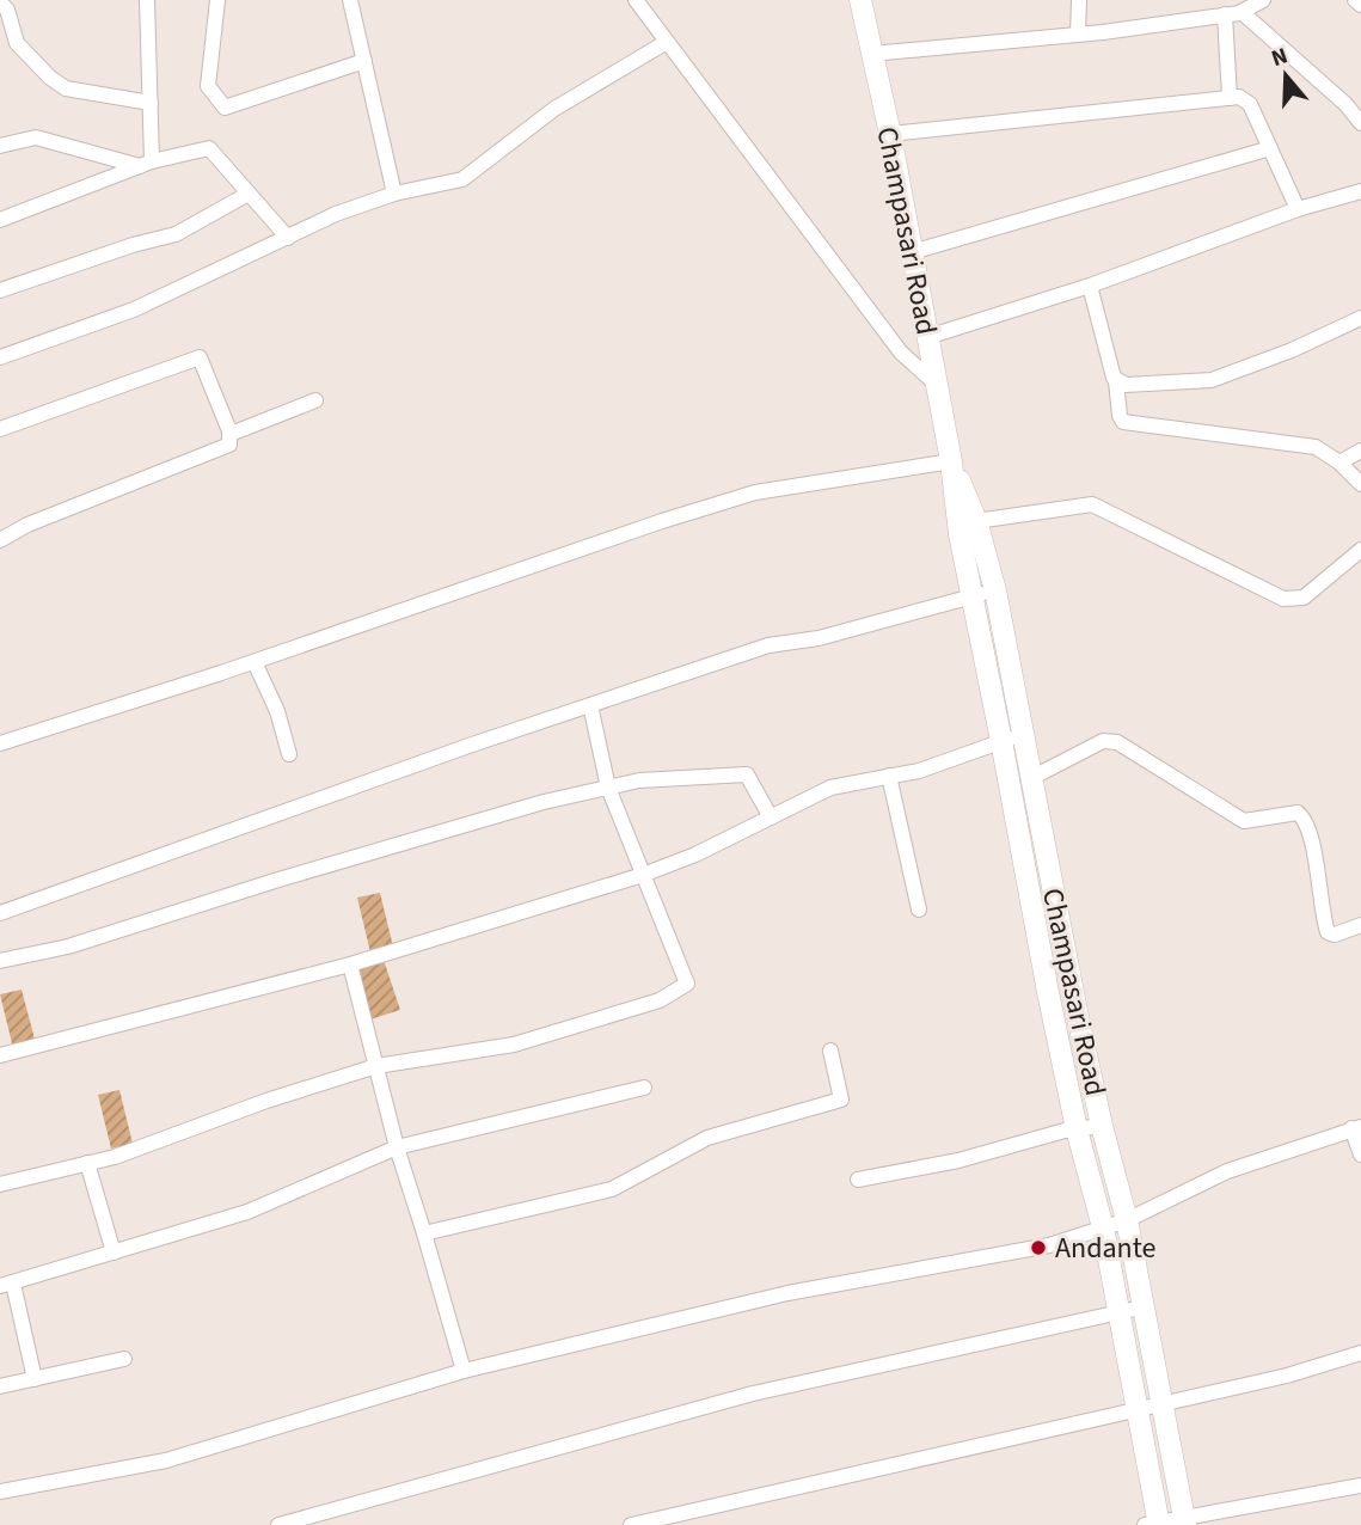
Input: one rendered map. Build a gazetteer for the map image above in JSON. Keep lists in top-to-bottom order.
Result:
{
  "streets": {
    "main road": ["Champasari Road"]
  },
  "places": ["Andante"],
  "north": "top"
}
